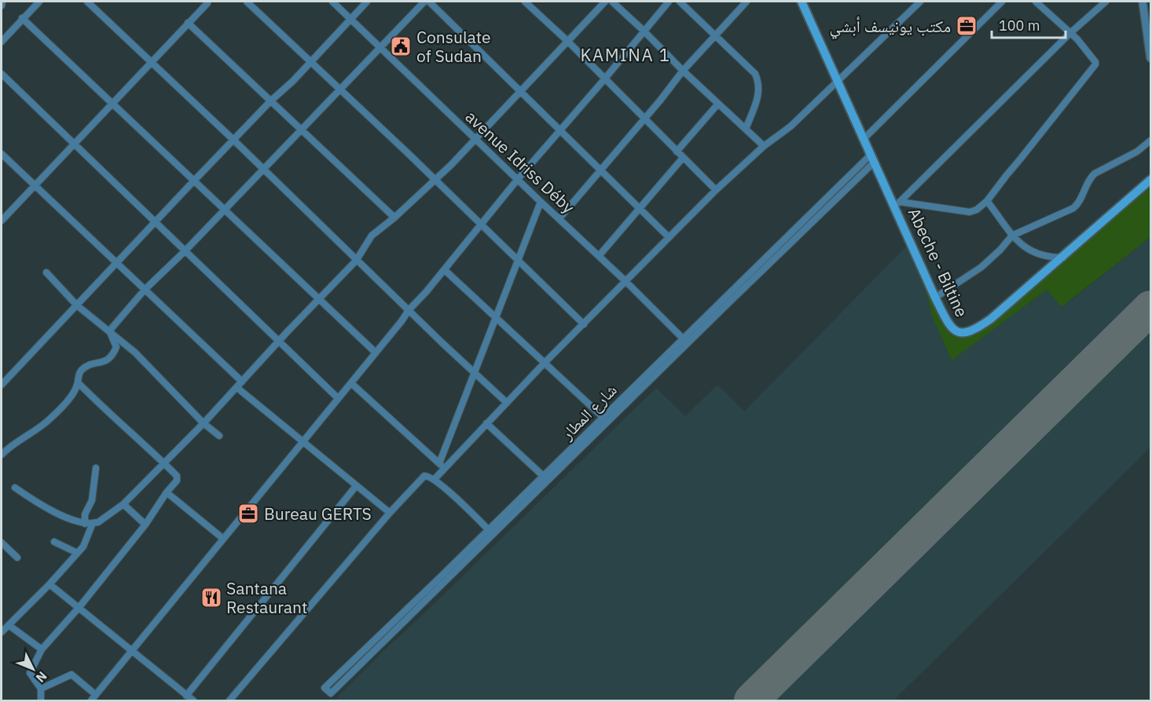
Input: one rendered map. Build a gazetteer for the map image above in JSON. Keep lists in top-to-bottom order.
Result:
{
  "streets": {
    "main road": ["Abeche - Biltine"],
    "street": ["avenue Idriss Déby", "شارع المطار"]
  },
  "crossings": [
    ["avenue Idriss Déby", "شارع المطار"],
    ["Abeche - Biltine", "شارع المطار"]
  ],
  "districts": ["KAMINA 1"],
  "places": {
    "office": ["مكتب يونيسف أبشي", "Bureau GERTS"],
    "public building": ["Consulate of Sudan"],
    "restaurant": ["Santana Restaurant"]
  },
  "scale_bar": "100 m",
  "north": "bottom right"
}
